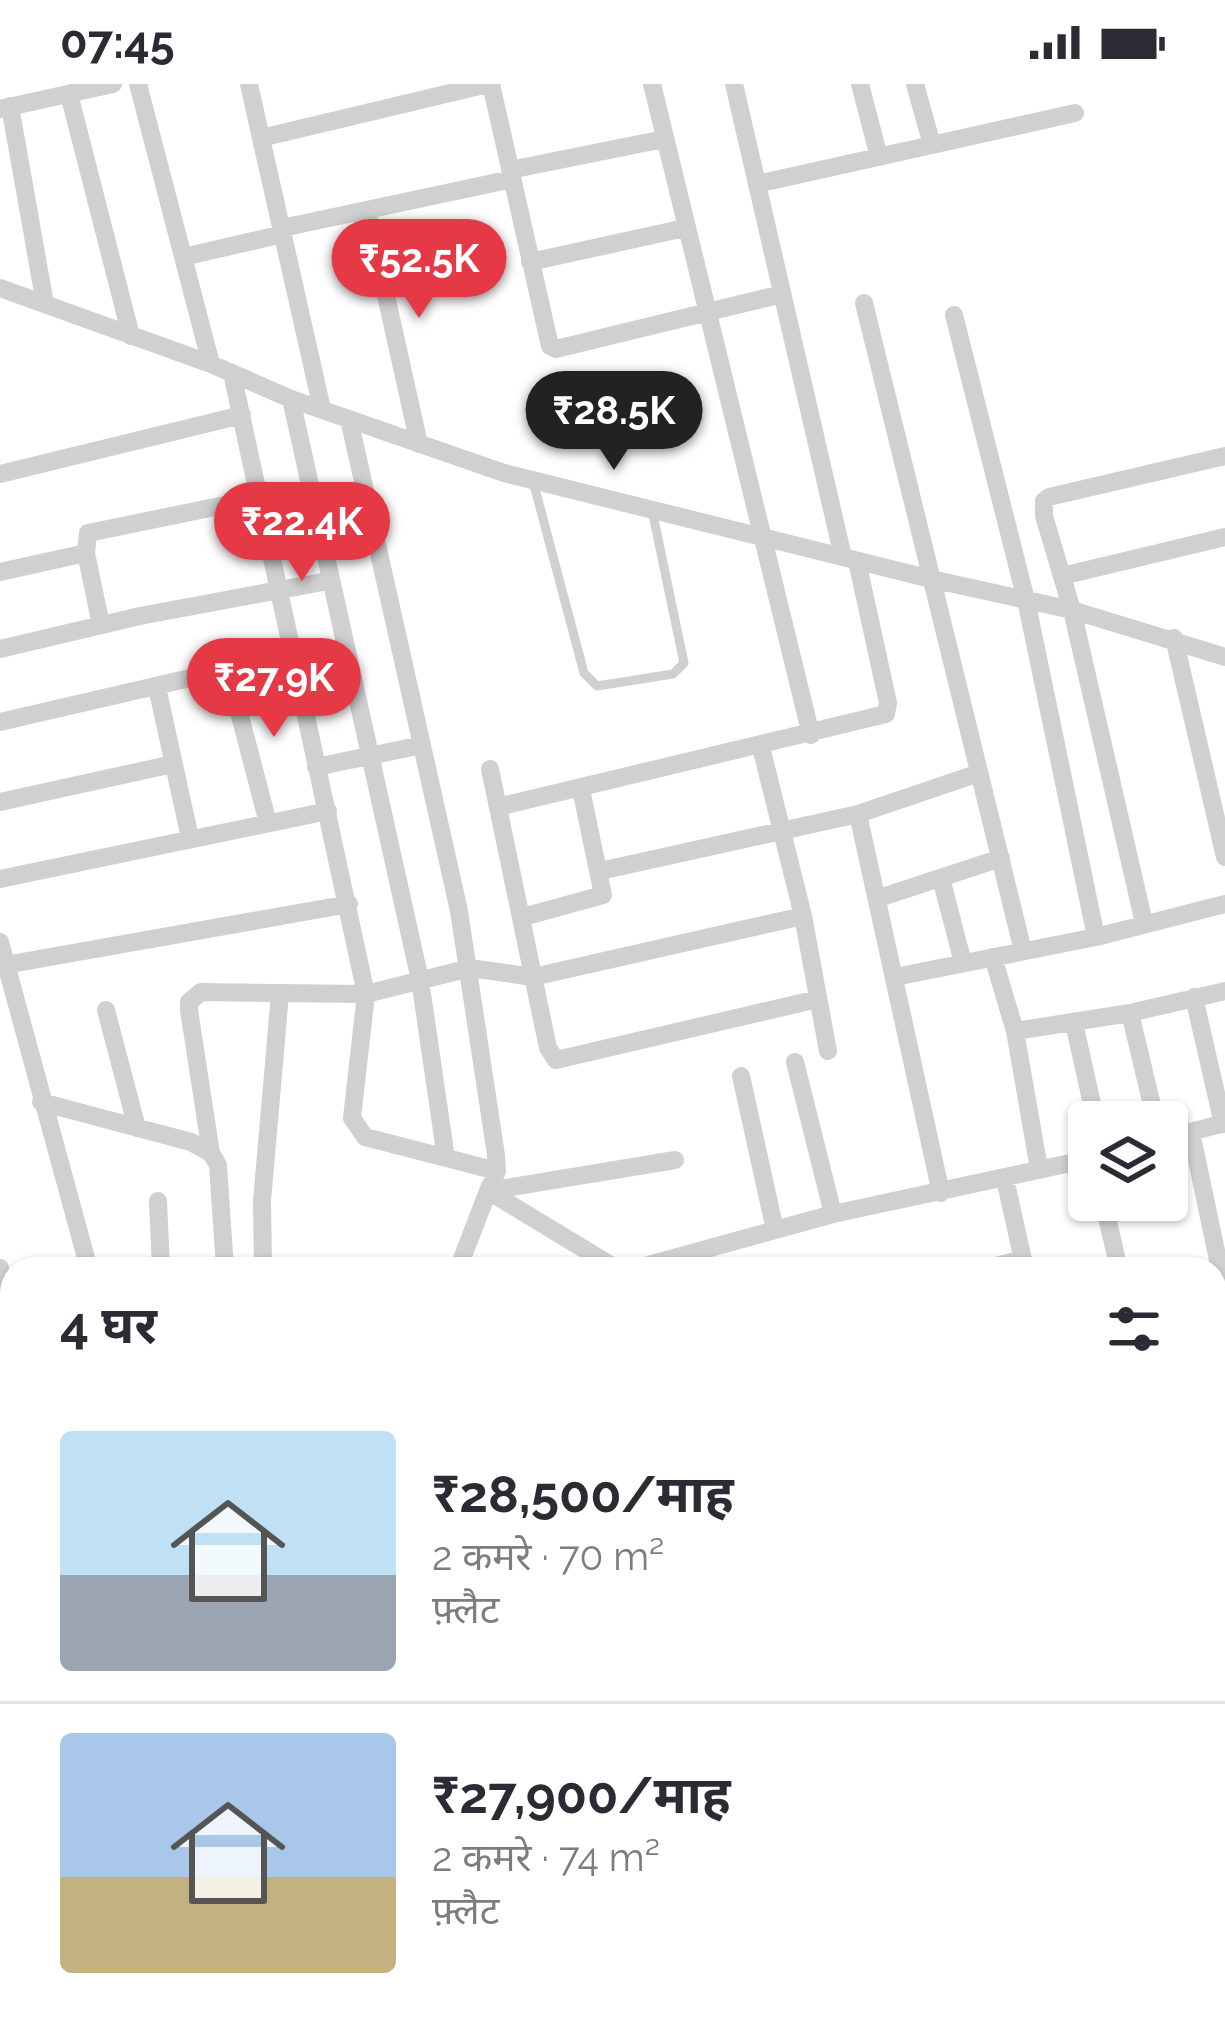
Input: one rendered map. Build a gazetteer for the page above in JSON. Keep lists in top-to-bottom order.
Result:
{
  "page": {
    "status": "07:45",
    "price": [
      "₹52.5K",
      "₹28.5K",
      "₹22.4K",
      "₹27.9K"
    ],
    "heading": "4 घर",
    "list": [
      {
        "name": "₹28,500/माह",
        "note": "2 कमरे · 70 m² · फ़्लैट"
      },
      {
        "name": "₹27,900/माह",
        "note": "2 कमरे · 74 m² · फ़्लैट"
      }
    ]
  }
}
